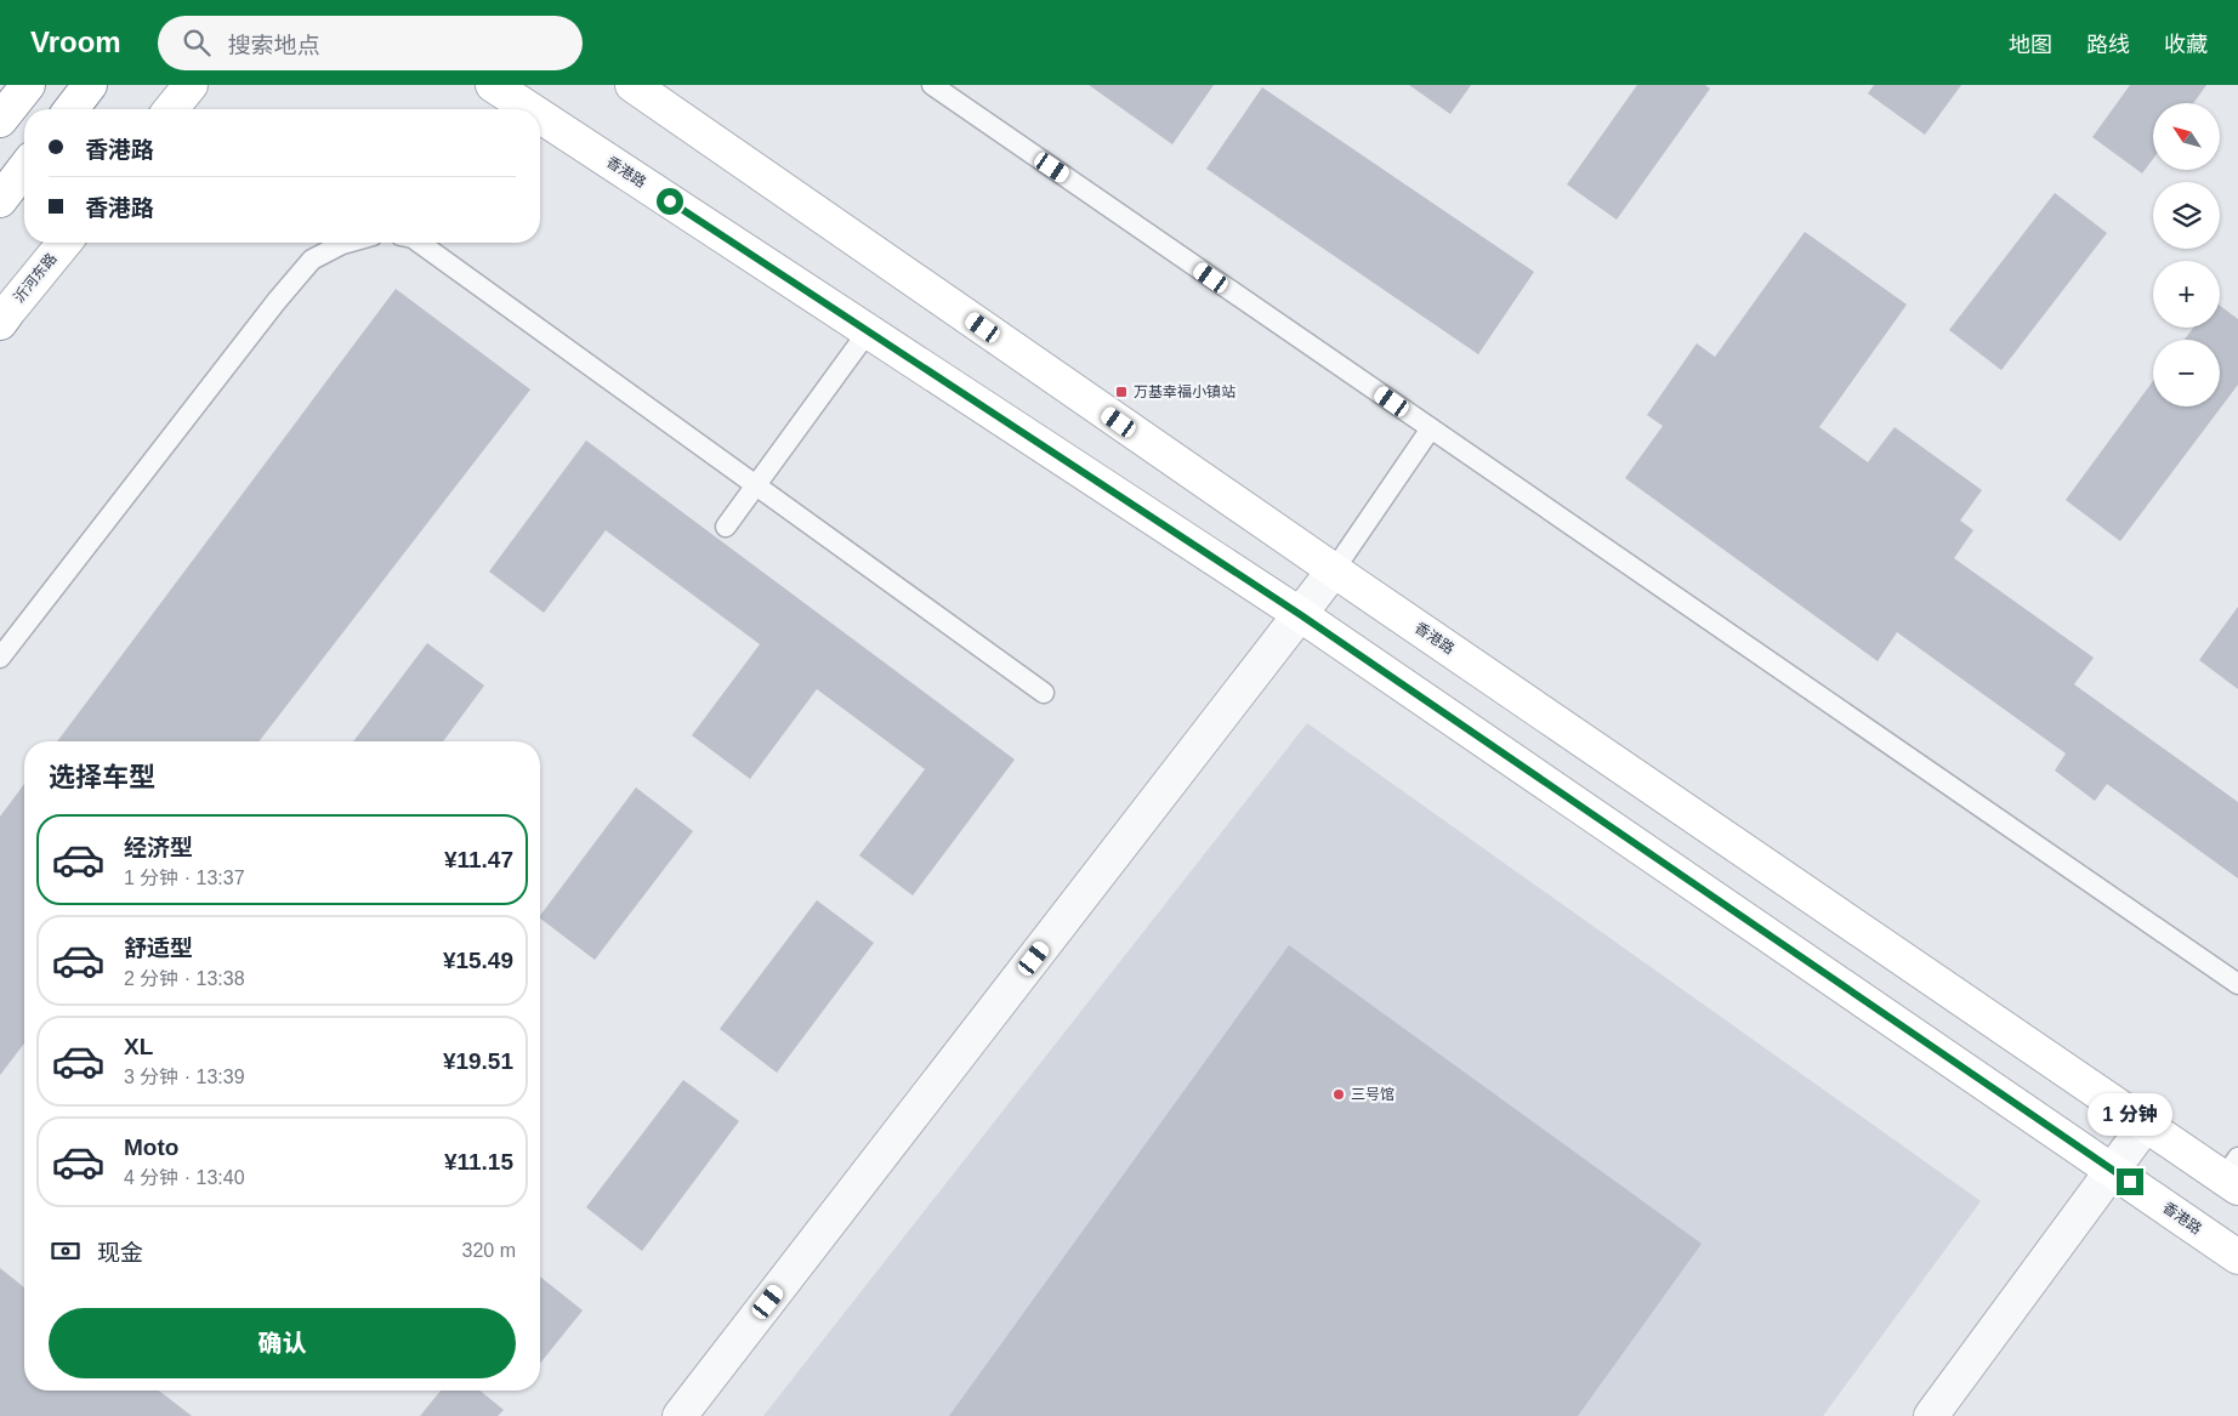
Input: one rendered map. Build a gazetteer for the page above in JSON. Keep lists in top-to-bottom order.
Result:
{
  "streets": {
    "main road": ["香港路", "沂河东路"]
  },
  "places": {
    "transit": ["万基幸福小镇站"],
    "other": ["三号馆"]
  },
  "north": "top left",
  "page": {
    "header": "Vroom",
    "search": "搜索地点",
    "nav": ["地图", "路线", "收藏"],
    "map_buttons": ["+", "−"],
    "banner": ["香港路", "香港路"],
    "heading": "选择车型",
    "list": [
      {
        "name": "经济型",
        "note": "1 分钟 · 13:37",
        "value": "¥11.47"
      },
      {
        "name": "舒适型",
        "note": "2 分钟 · 13:38",
        "value": "¥15.49"
      },
      {
        "name": "XL",
        "note": "3 分钟 · 13:39",
        "value": "¥19.51"
      },
      {
        "name": "Moto",
        "note": "4 分钟 · 13:40",
        "value": "¥11.15"
      }
    ],
    "bubble": "1 分钟",
    "pay": ["现金", "320 m"],
    "buttons": "确认"
  }
}
